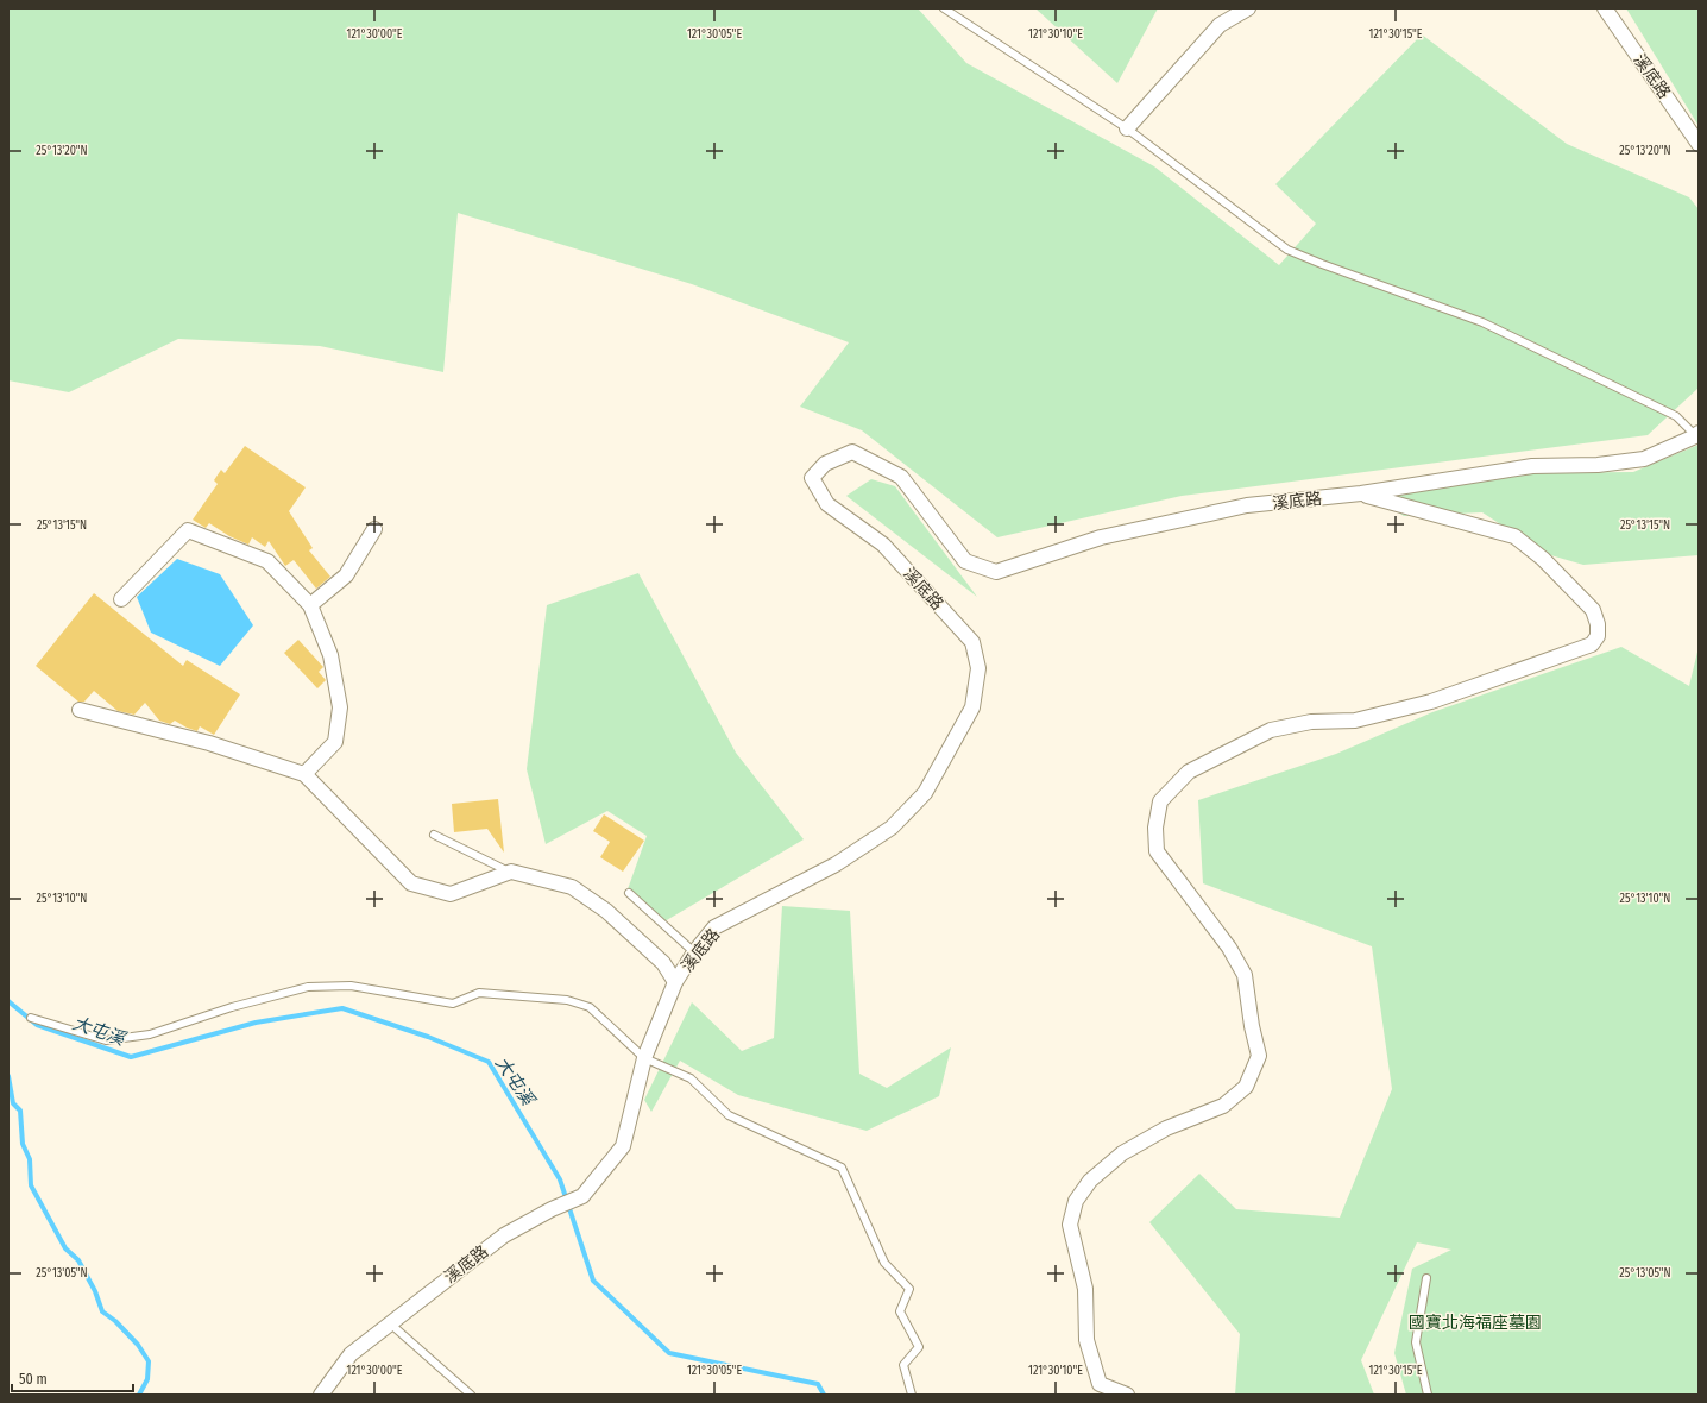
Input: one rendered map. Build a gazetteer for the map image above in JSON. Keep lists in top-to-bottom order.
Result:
{
  "streets": {
    "street": ["溪底路"]
  },
  "water": ["大屯溪"],
  "parks": ["國寶北海福座墓園"],
  "scale_bar": "50 m",
  "coordinates": [
    "121°30'00\"E",
    "121°30'05\"E",
    "121°30'10\"E",
    "121°30'15\"E",
    "25°13'20\"N",
    "25°13'15\"N",
    "25°13'10\"N",
    "25°13'05\"N"
  ]
}
